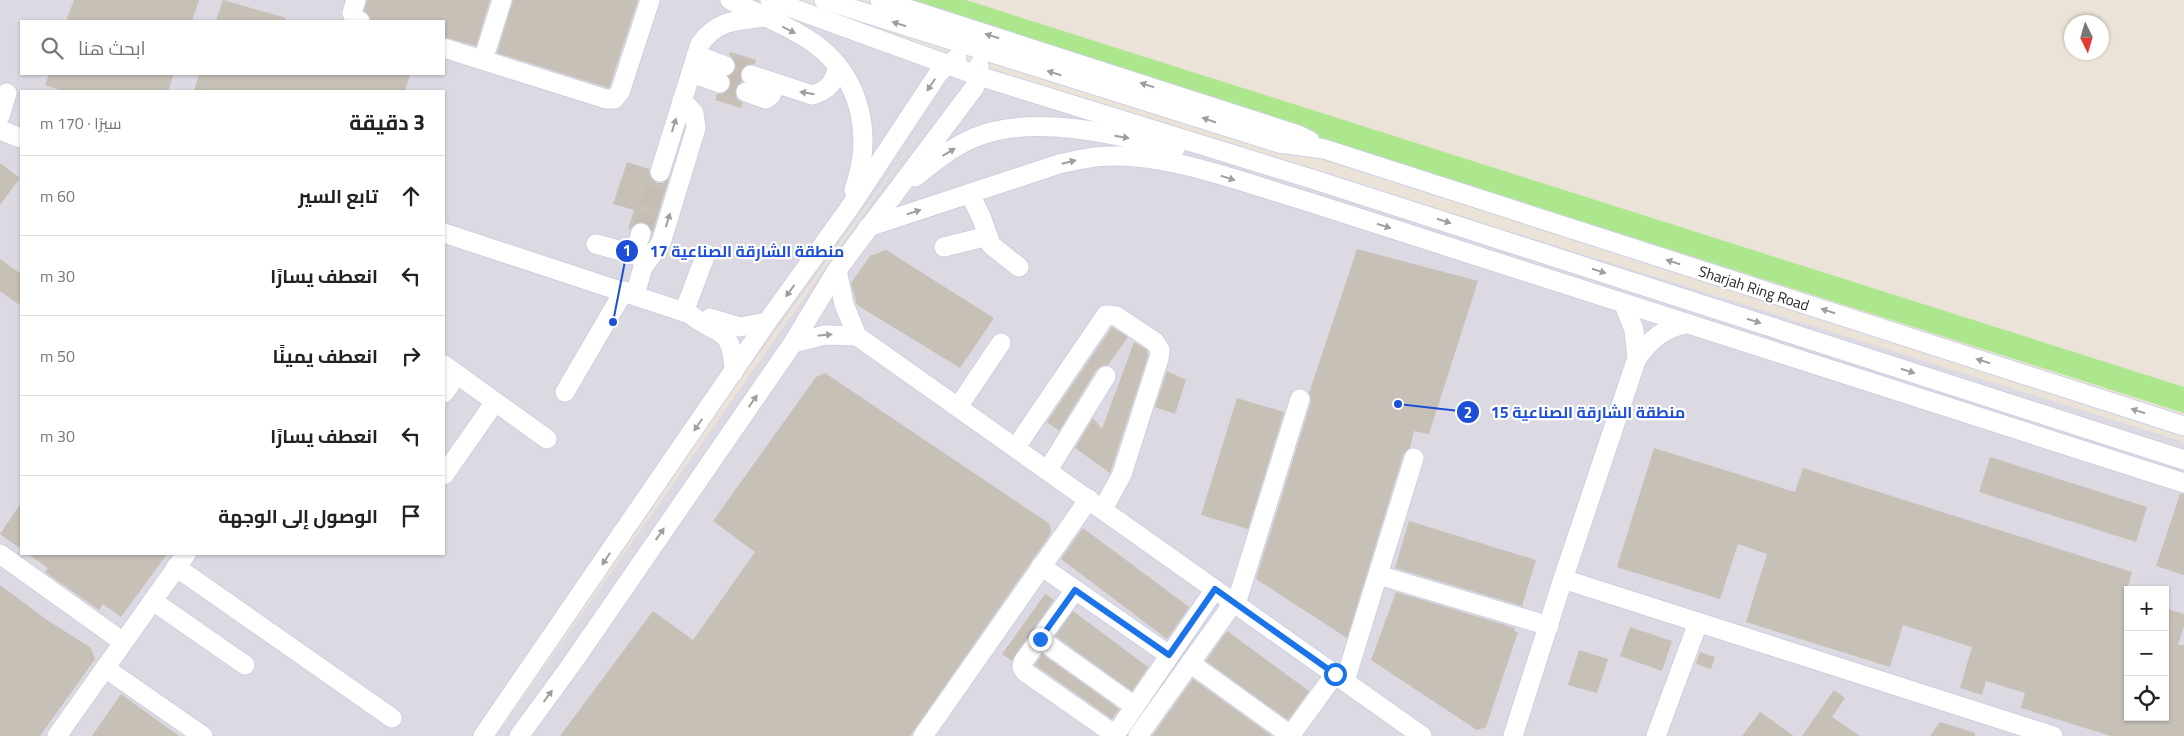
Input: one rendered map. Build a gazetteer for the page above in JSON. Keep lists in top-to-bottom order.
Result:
{
  "streets": {
    "street": ["Sharjah Ring Road"]
  },
  "places": ["منطقة الشارقة الصناعية 17", "منطقة الشارقة الصناعية 15"],
  "north": "bottom",
  "page": {
    "search": "ابحث هنا",
    "heading": ["3 دقيقة", "سيرًا · 170 m"],
    "list": [
      ["تابع السير", "60 m"],
      ["انعطف يسارًا", "30 m"],
      ["انعطف يمينًا", "50 m"],
      ["انعطف يسارًا", "30 m"],
      "الوصول إلى الوجهة"
    ],
    "map_buttons": ["+", "−"]
  }
}
